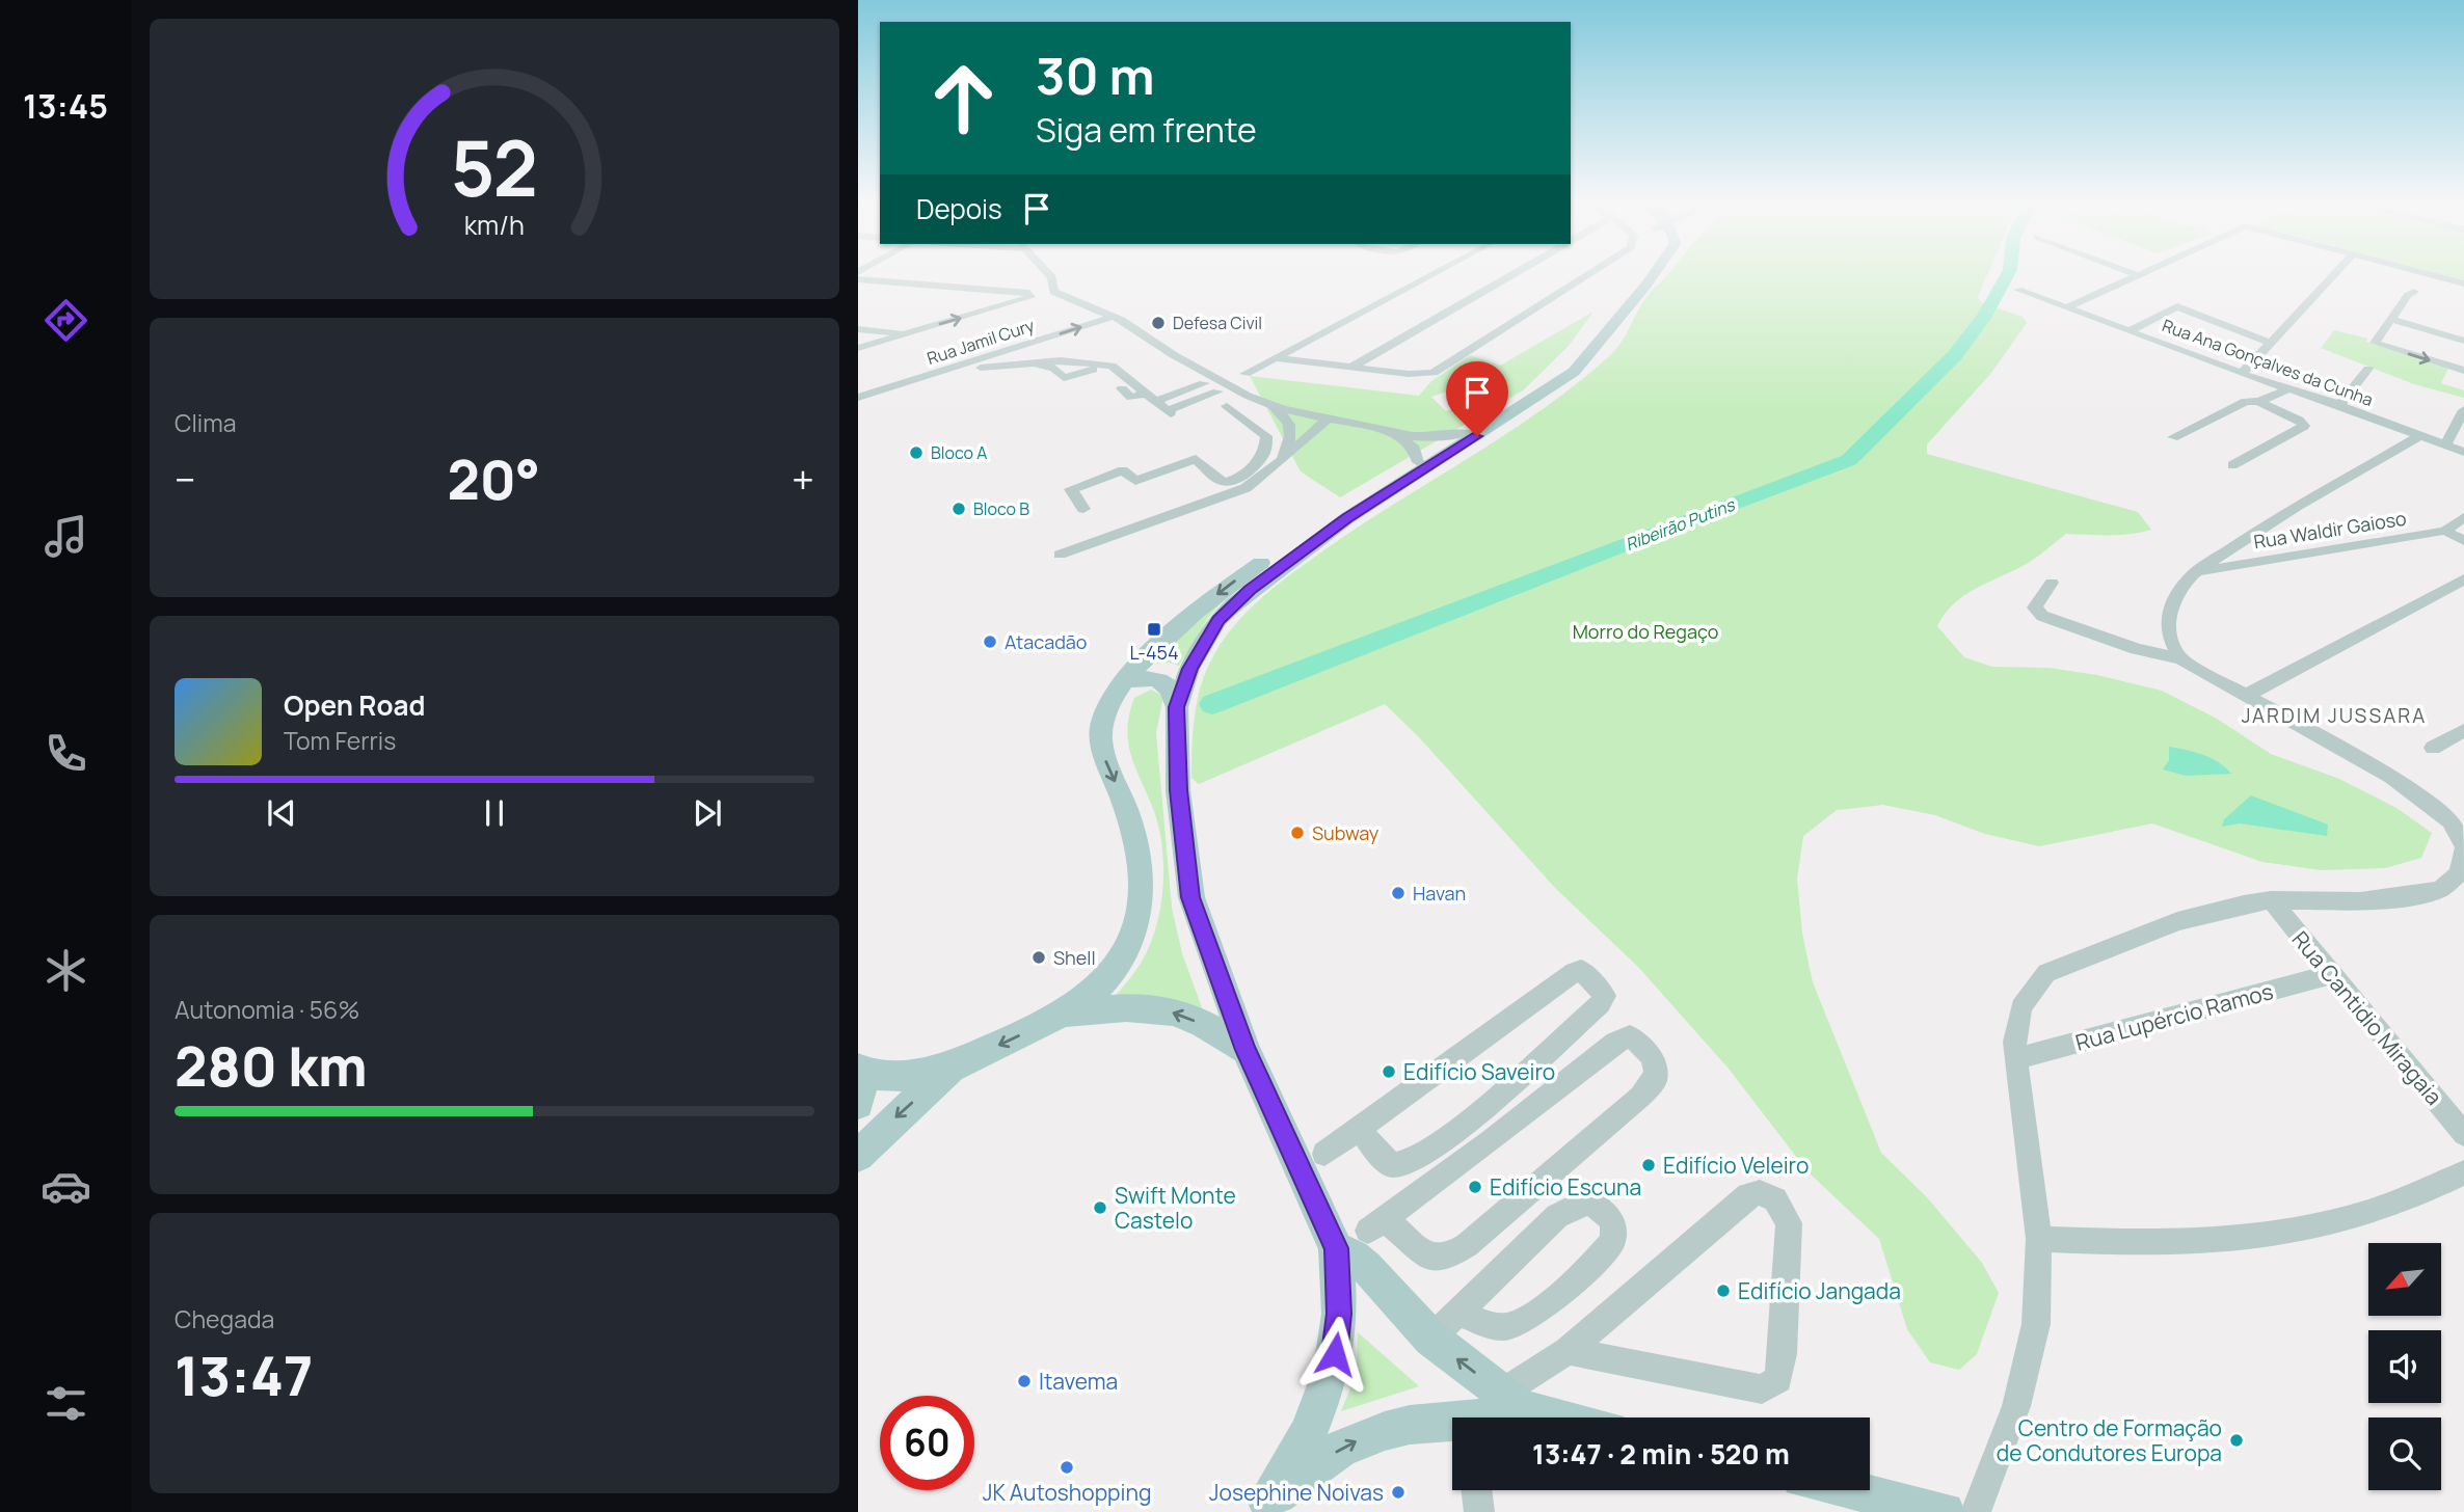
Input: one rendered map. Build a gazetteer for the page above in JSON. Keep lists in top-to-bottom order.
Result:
{
  "streets": {
    "street": [
      "Rua Jamil Cury",
      "Rua Ana Gonçalves da Cunha",
      "Rua Waldir Gaioso",
      "Rua Lupércio Ramos",
      "Rua Cantidio Miragaia"
    ]
  },
  "crossings": [
    ["Rua Lupércio Ramos", "Rua Cantidio Miragaia"]
  ],
  "districts": ["JARDIM JUSSARA"],
  "water": ["Ribeirão Putins"],
  "parks": ["Morro do Regaço"],
  "places": {
    "other": [
      "Defesa Civil",
      "Bloco A",
      "Bloco B",
      "Atacadão",
      "Subway",
      "Havan",
      "Shell",
      "Edifício Saveiro",
      "Edifício Veleiro",
      "Edifício Escuna",
      "Swift Monte Castelo",
      "Edifício Jangada",
      "Itavema",
      "Centro de Formação de Condutores Europa",
      "JK Autoshopping",
      "Josephine Noivas"
    ],
    "transit": ["L-454"]
  },
  "north": "bottom left",
  "page": {
    "tabs": "13:45",
    "turn": ["30 m", "Siga em frente"],
    "then": "Depois",
    "tile": [
      "Clima",
      ["Autonomia · 56%", "280 km"],
      ["Chegada", "13:47"]
    ],
    "heat": ["−", "20°", "+"],
    "song": ["Open Road", "Tom Ferris"],
    "limit": "60",
    "trip": "13:47 · 2 min · 520 m",
    "gauge": ["52", "km/h"]
  }
}
